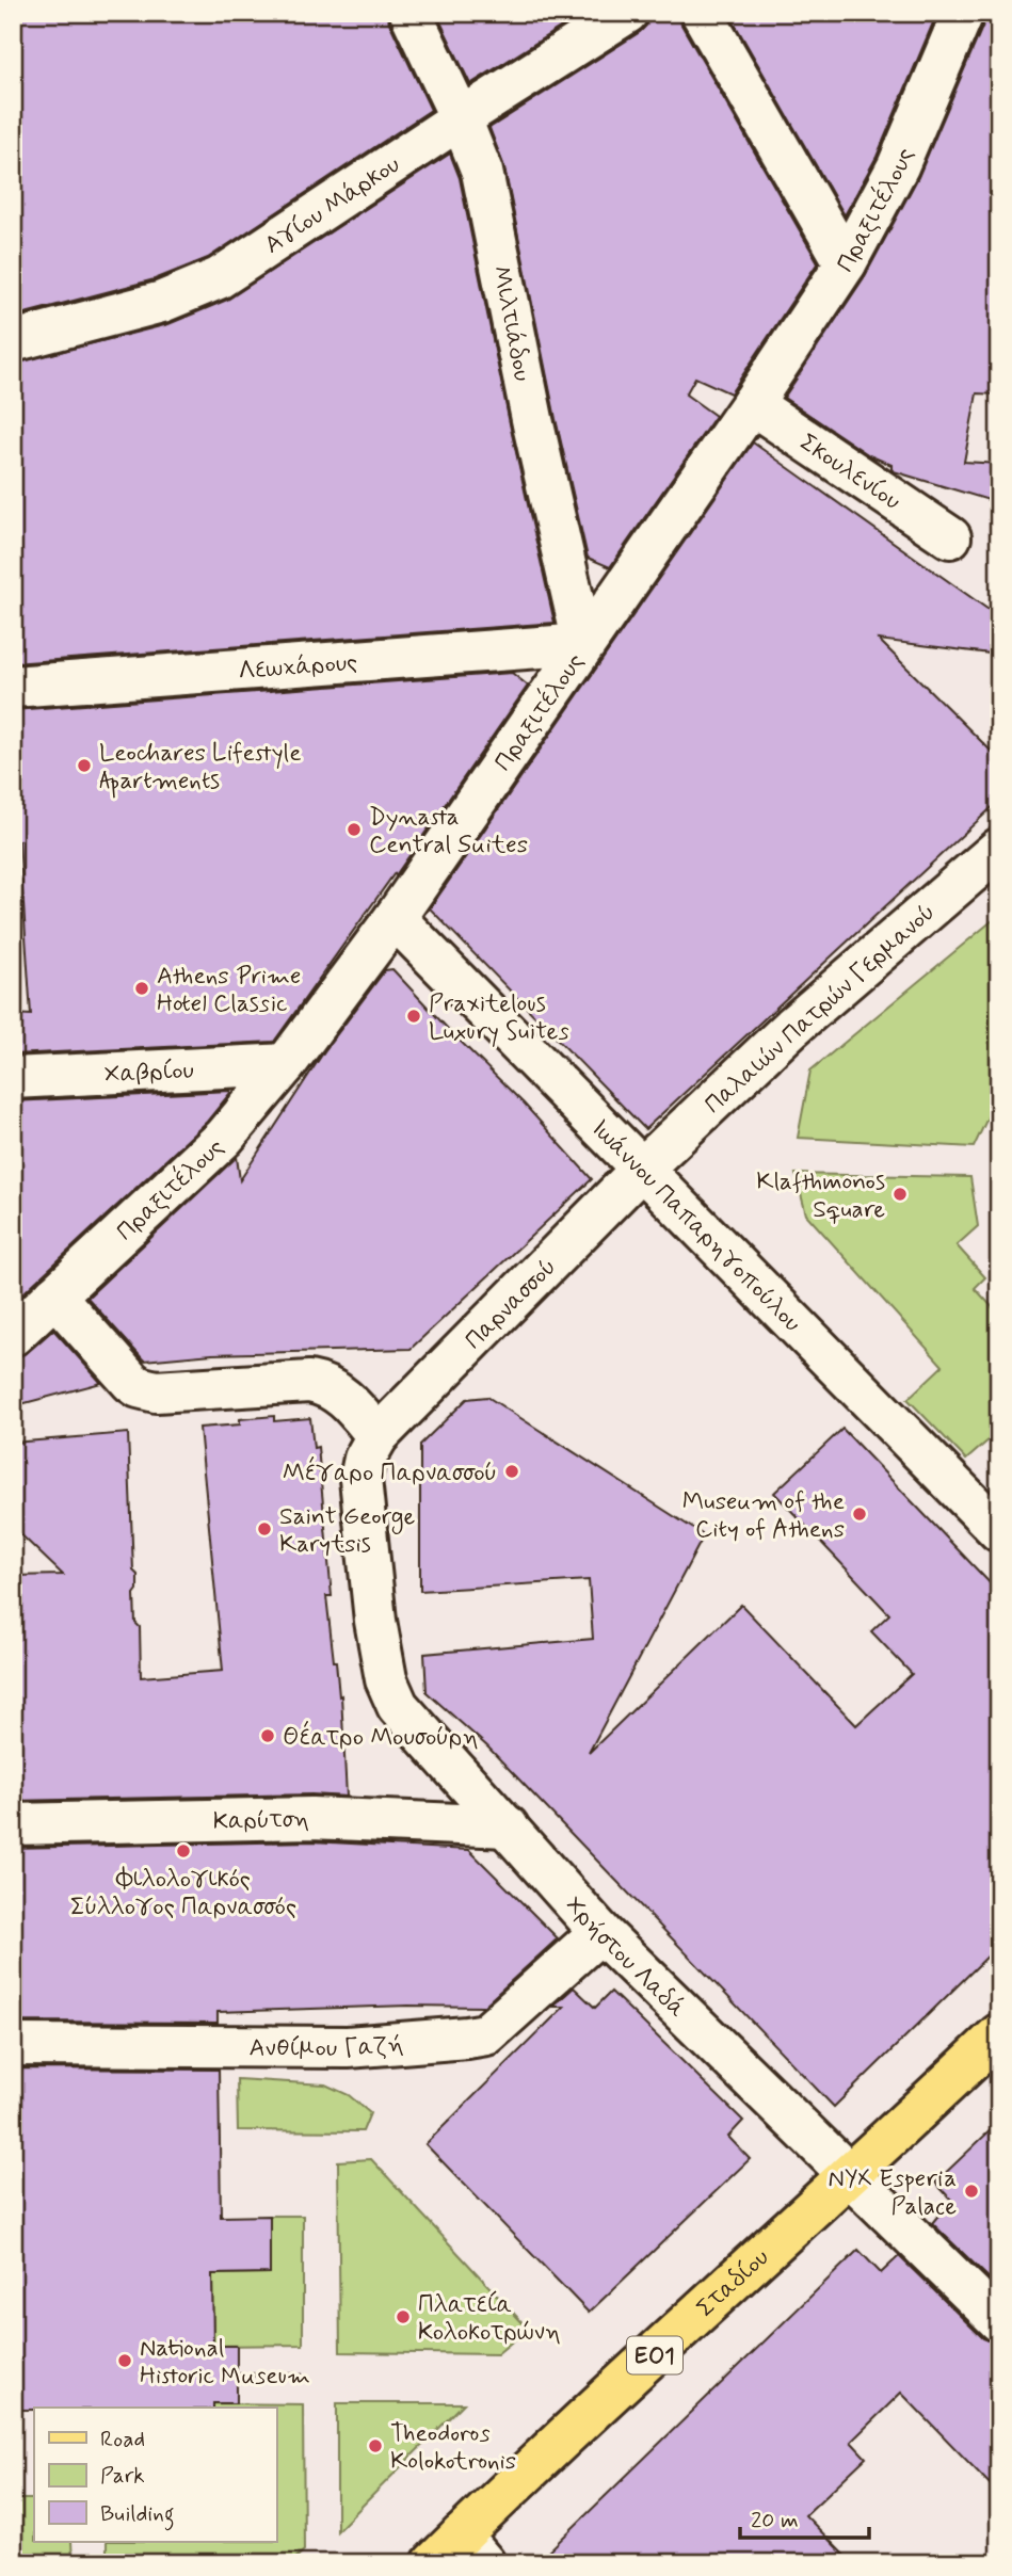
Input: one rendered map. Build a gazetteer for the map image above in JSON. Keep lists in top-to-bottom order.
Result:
{
  "streets": {
    "main road": ["Σταδίου", "ΕΟ1"],
    "street": [
      "Αγίου Μάρκου",
      "Πραξιτέλους",
      "Μιλτιάδου",
      "Σκουλενίου",
      "Λεωχάρους",
      "Παλαιών Πατρών Γερμανού",
      "Χαβρίου",
      "Ιωάννου Παπαρηγοπούλου",
      "Παρνασσού",
      "Καρύτση",
      "Χρήστου Λαδά",
      "Ανθίμου Γαζή"
    ]
  },
  "crossings": [
    ["Αγίου Μάρκου", "Μιλτιάδου"],
    ["Πραξιτέλους", "Μιλτιάδου"],
    ["Πραξιτέλους", "Σκουλενίου"],
    ["Πραξιτέλους", "Λεωχάρους"],
    ["Πραξιτέλους", "Χαβρίου"],
    ["Πραξιτέλους", "Ιωάννου Παπαρηγοπούλου"],
    ["Μιλτιάδου", "Λεωχάρους"],
    ["Παλαιών Πατρών Γερμανού", "Ιωάννου Παπαρηγοπούλου"],
    ["Παλαιών Πατρών Γερμανού", "Παρνασσού"],
    ["Ιωάννου Παπαρηγοπούλου", "Παρνασσού"],
    ["Παρνασσού", "Χρήστου Λαδά"],
    ["Καρύτση", "Χρήστου Λαδά"],
    ["Χρήστου Λαδά", "Ανθίμου Γαζή"],
    ["Χρήστου Λαδά", "Σταδίου"]
  ],
  "places": [
    "Leochares Lifestyle Apartments",
    "Dynasta Central Suites",
    "Athens Prime Hotel Classic",
    "Praxitelous Luxury Suites",
    "Klafthmonos Square",
    "Μέγαρο Παρνασσού",
    "Museum of the City of Athens",
    "Saint George Karytsis",
    "Θέατρο Μουσούρη",
    "Φιλολογικός Σύλλογος Παρνασσός",
    "NYX Esperia Palace",
    "Πλατεία Κολοκοτρώνη",
    "National Historic Museum",
    "Theodoros Kolokotronis"
  ],
  "legend": ["Road", "Park", "Building"],
  "scale_bar": "20 m"
}
